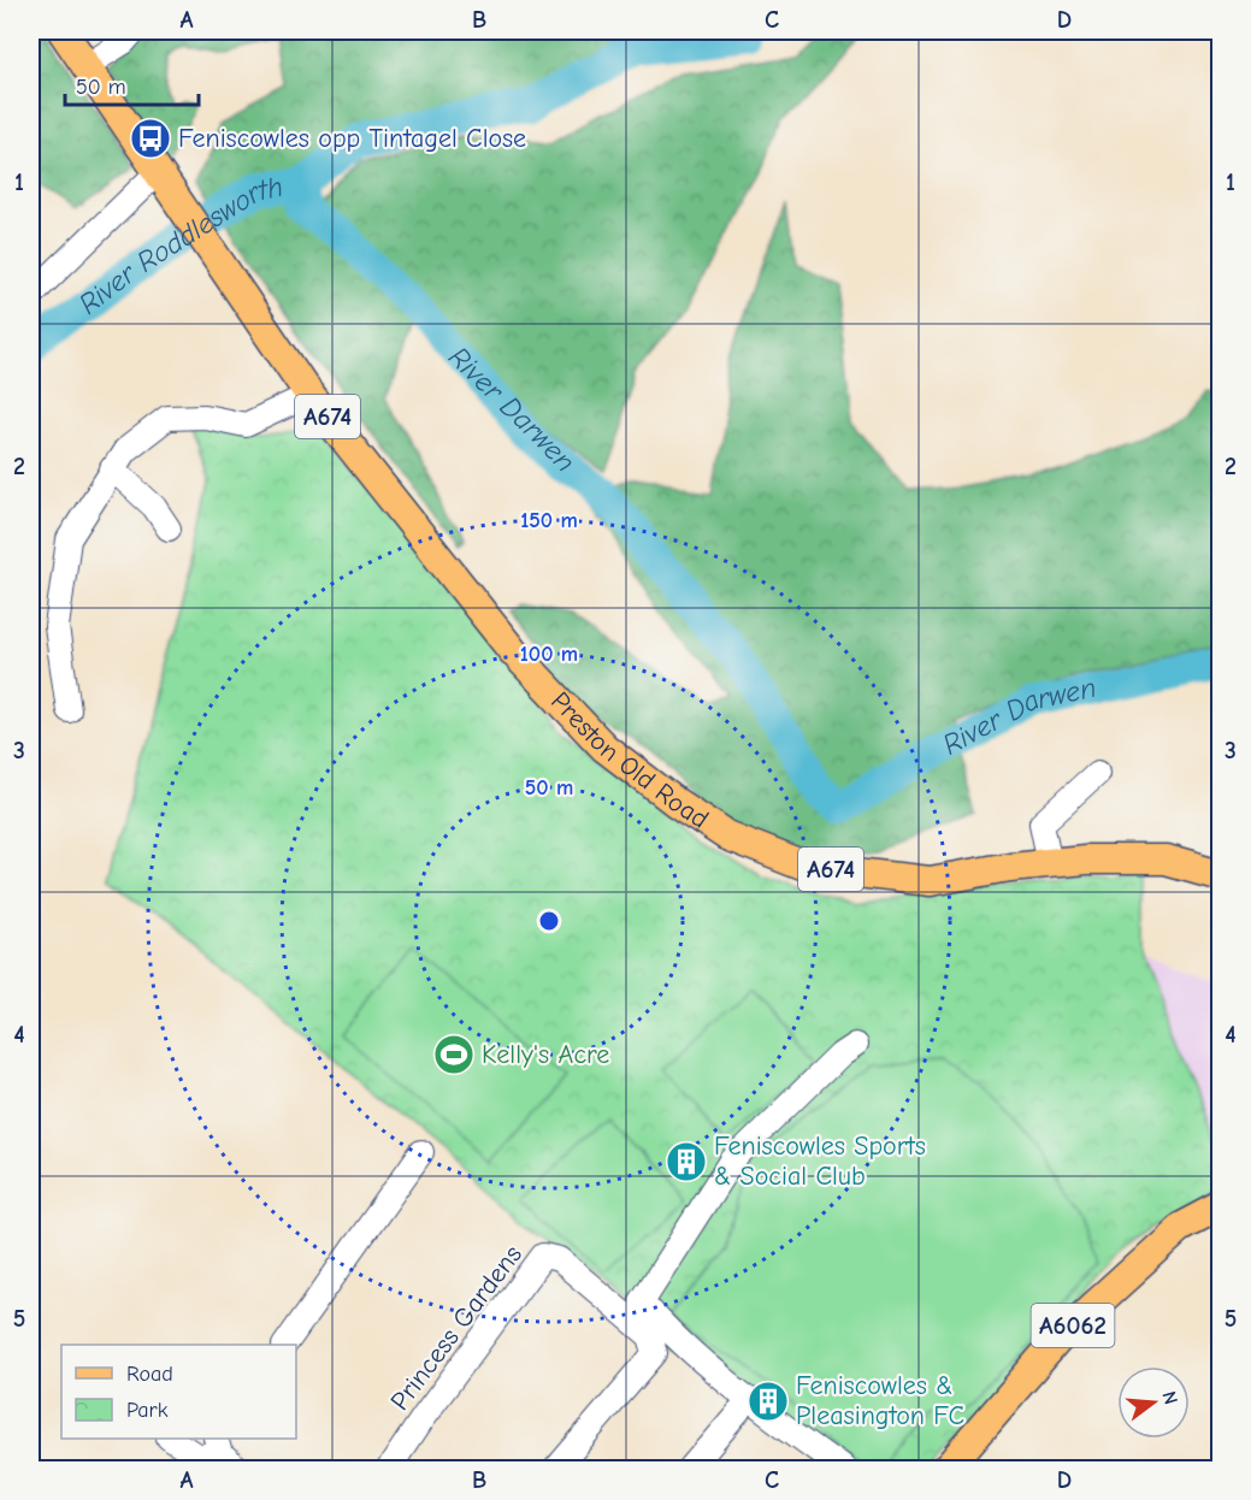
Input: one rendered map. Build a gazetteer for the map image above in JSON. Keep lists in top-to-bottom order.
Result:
{
  "streets": {
    "main road": ["A674", "Preston Old Road", "A6062"],
    "street": ["Princess Gardens"]
  },
  "crossings": [
    ["A674", "Preston Old Road"]
  ],
  "water": ["River Roddlesworth", "River Darwen"],
  "places": {
    "bus stop": ["Feniscowles opp Tintagel Close"],
    "sports": ["Kelly's Acre"],
    "building": ["Feniscowles Sports & Social Club", "Feniscowles & Pleasington FC"]
  },
  "legend": ["Road", "Park"],
  "scale_bar": "50 m",
  "north": "right",
  "grid": {
    "columns": [
      "A",
      "B",
      "C",
      "D"
    ],
    "rows": [
      "1",
      "2",
      "3",
      "4",
      "5"
    ]
  },
  "rings": ["150 m", "100 m", "50 m"]
}
